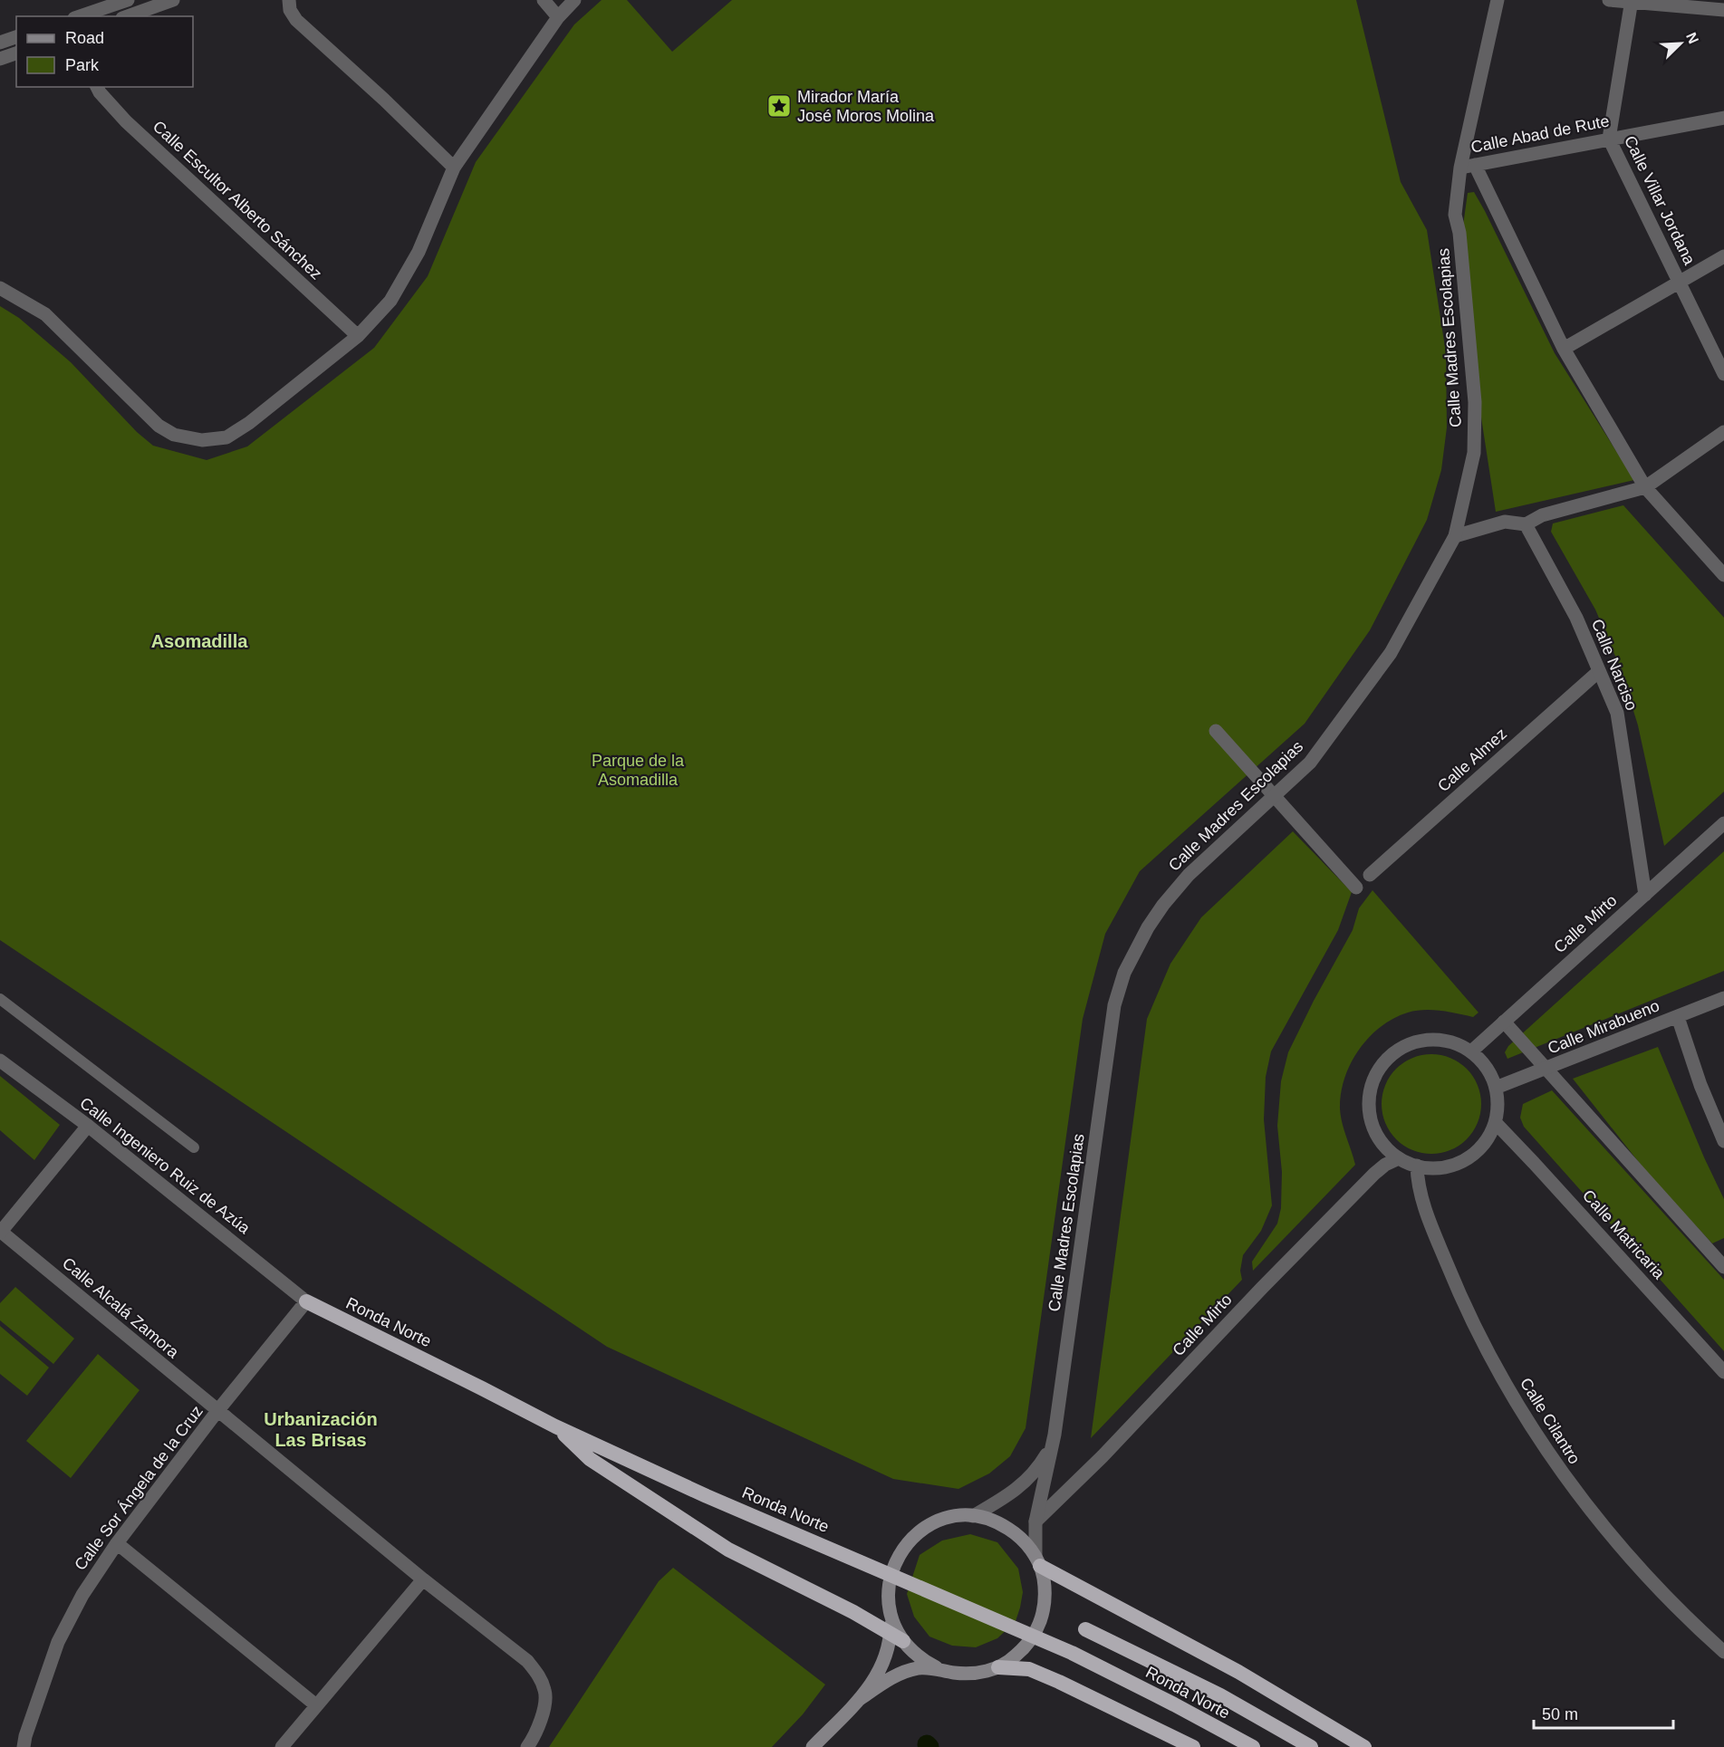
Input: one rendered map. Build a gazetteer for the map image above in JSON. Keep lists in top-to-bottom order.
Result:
{
  "streets": {
    "highway": ["Ronda Norte"],
    "street": [
      "Calle Abad de Rute",
      "Calle Escultor Alberto Sánchez",
      "Calle Villar Jordana",
      "Calle Madres Escolapias",
      "Calle Narciso",
      "Calle Almez",
      "Calle Mirto",
      "Calle Mirabueno",
      "Calle Ingeniero Ruiz de Azúa",
      "Calle Matricaria",
      "Calle Alcalá Zamora",
      "Calle Cilantro",
      "Calle Sor Ángela de la Cruz"
    ]
  },
  "crossings": [
    ["Calle Abad de Rute", "Calle Villar Jordana"],
    ["Calle Abad de Rute", "Calle Madres Escolapias"],
    ["Calle Madres Escolapias", "Calle Mirto"],
    ["Calle Narciso", "Calle Almez"],
    ["Calle Narciso", "Calle Mirto"],
    ["Calle Mirto", "Calle Mirabueno"],
    ["Calle Mirto", "Calle Matricaria"],
    ["Calle Mirto", "Calle Cilantro"],
    ["Calle Mirabueno", "Calle Matricaria"],
    ["Calle Mirabueno", "Calle Cilantro"],
    ["Calle Ingeniero Ruiz de Azúa", "Ronda Norte"],
    ["Calle Ingeniero Ruiz de Azúa", "Calle Sor Ángela de la Cruz"],
    ["Calle Matricaria", "Calle Cilantro"],
    ["Calle Alcalá Zamora", "Calle Sor Ángela de la Cruz"],
    ["Ronda Norte", "Calle Sor Ángela de la Cruz"]
  ],
  "districts": ["Asomadilla", "Urbanización Las Brisas"],
  "parks": ["Parque de la Asomadilla"],
  "places": {
    "place": ["Mirador María José Moros Molina"]
  },
  "legend": ["Road", "Park"],
  "scale_bar": "50 m",
  "north": "top right"
}
